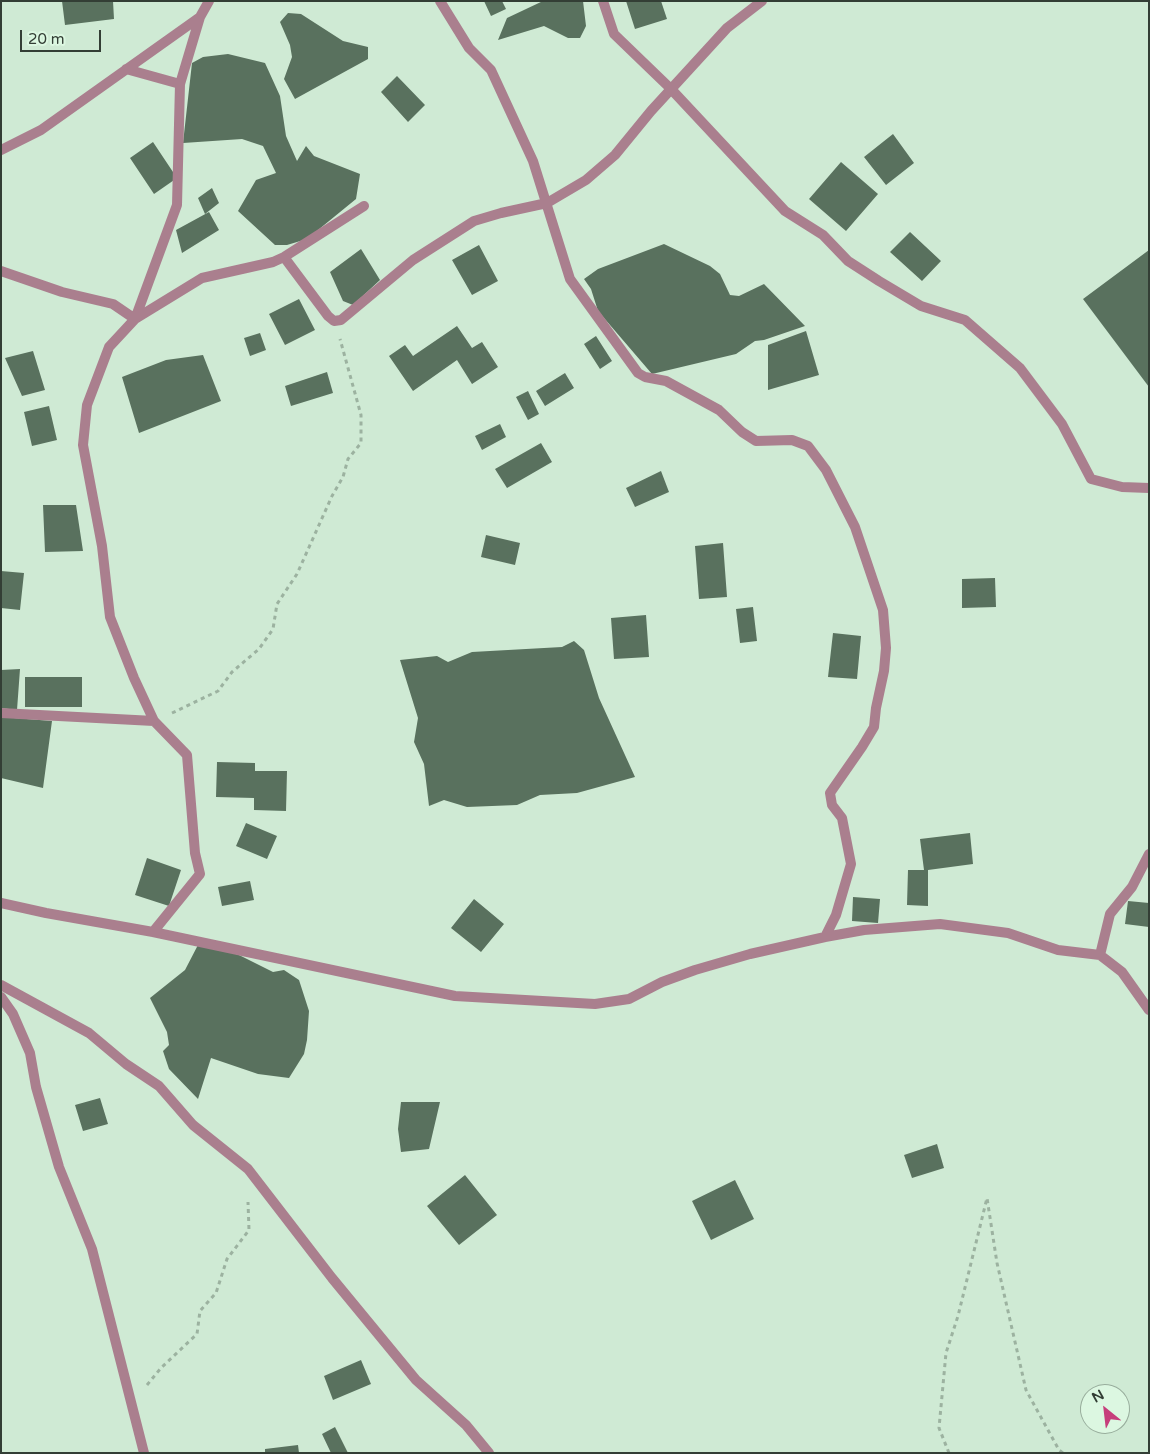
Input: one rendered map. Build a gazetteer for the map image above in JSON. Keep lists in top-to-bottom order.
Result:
{
  "scale_bar": "20 m",
  "north": "top left"
}
